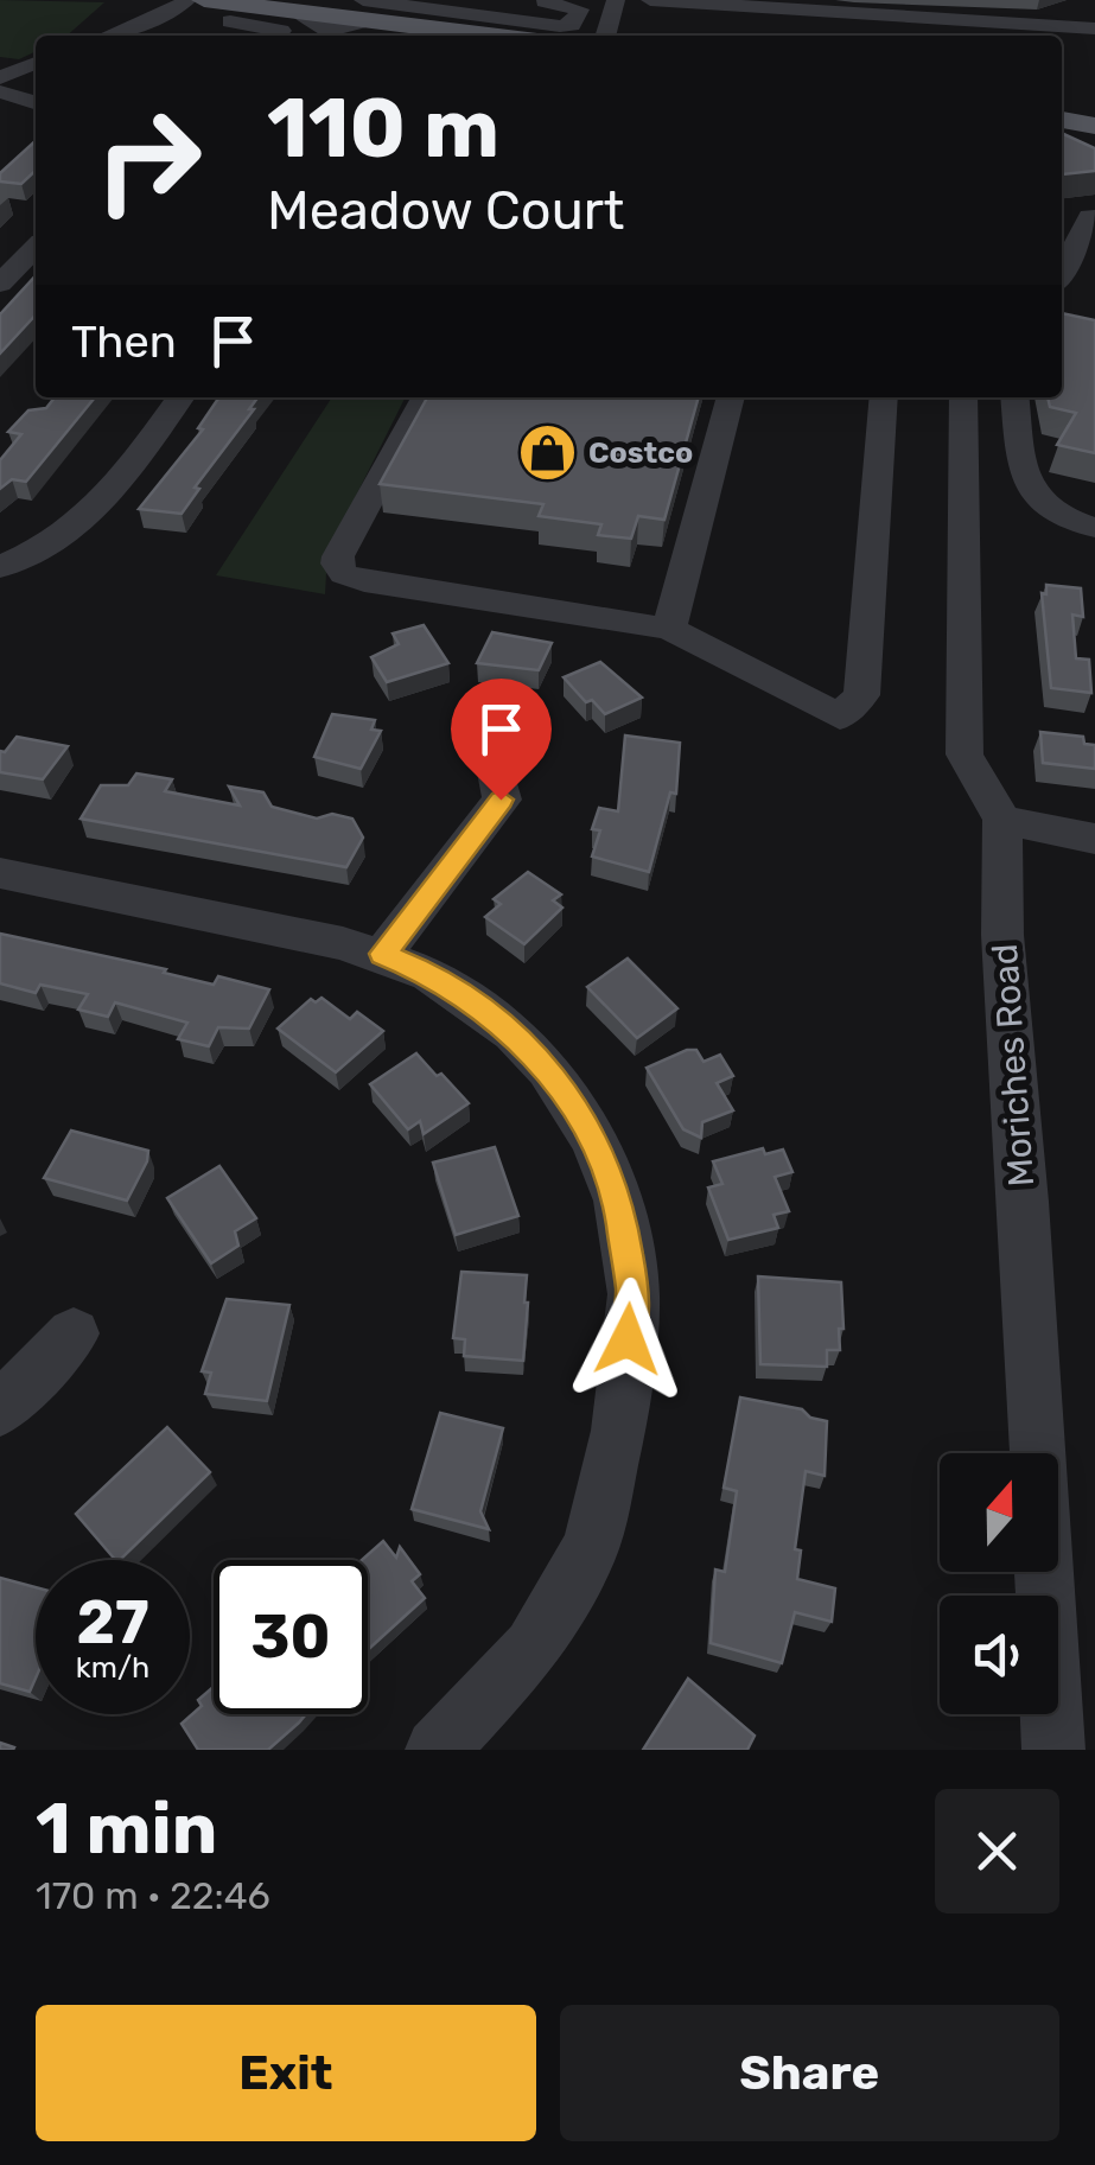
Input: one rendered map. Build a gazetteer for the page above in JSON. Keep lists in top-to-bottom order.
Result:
{
  "streets": {
    "street": ["Moriches Road"]
  },
  "places": {
    "shop": ["Costco"]
  },
  "north": "top",
  "page": {
    "turn": ["110 m", "Meadow Court"],
    "then": "Then",
    "speed": "27 km/h",
    "limit": "30",
    "heading": ["1 min", "170 m · 22:46"],
    "buttons": ["Exit", "Share"]
  }
}
